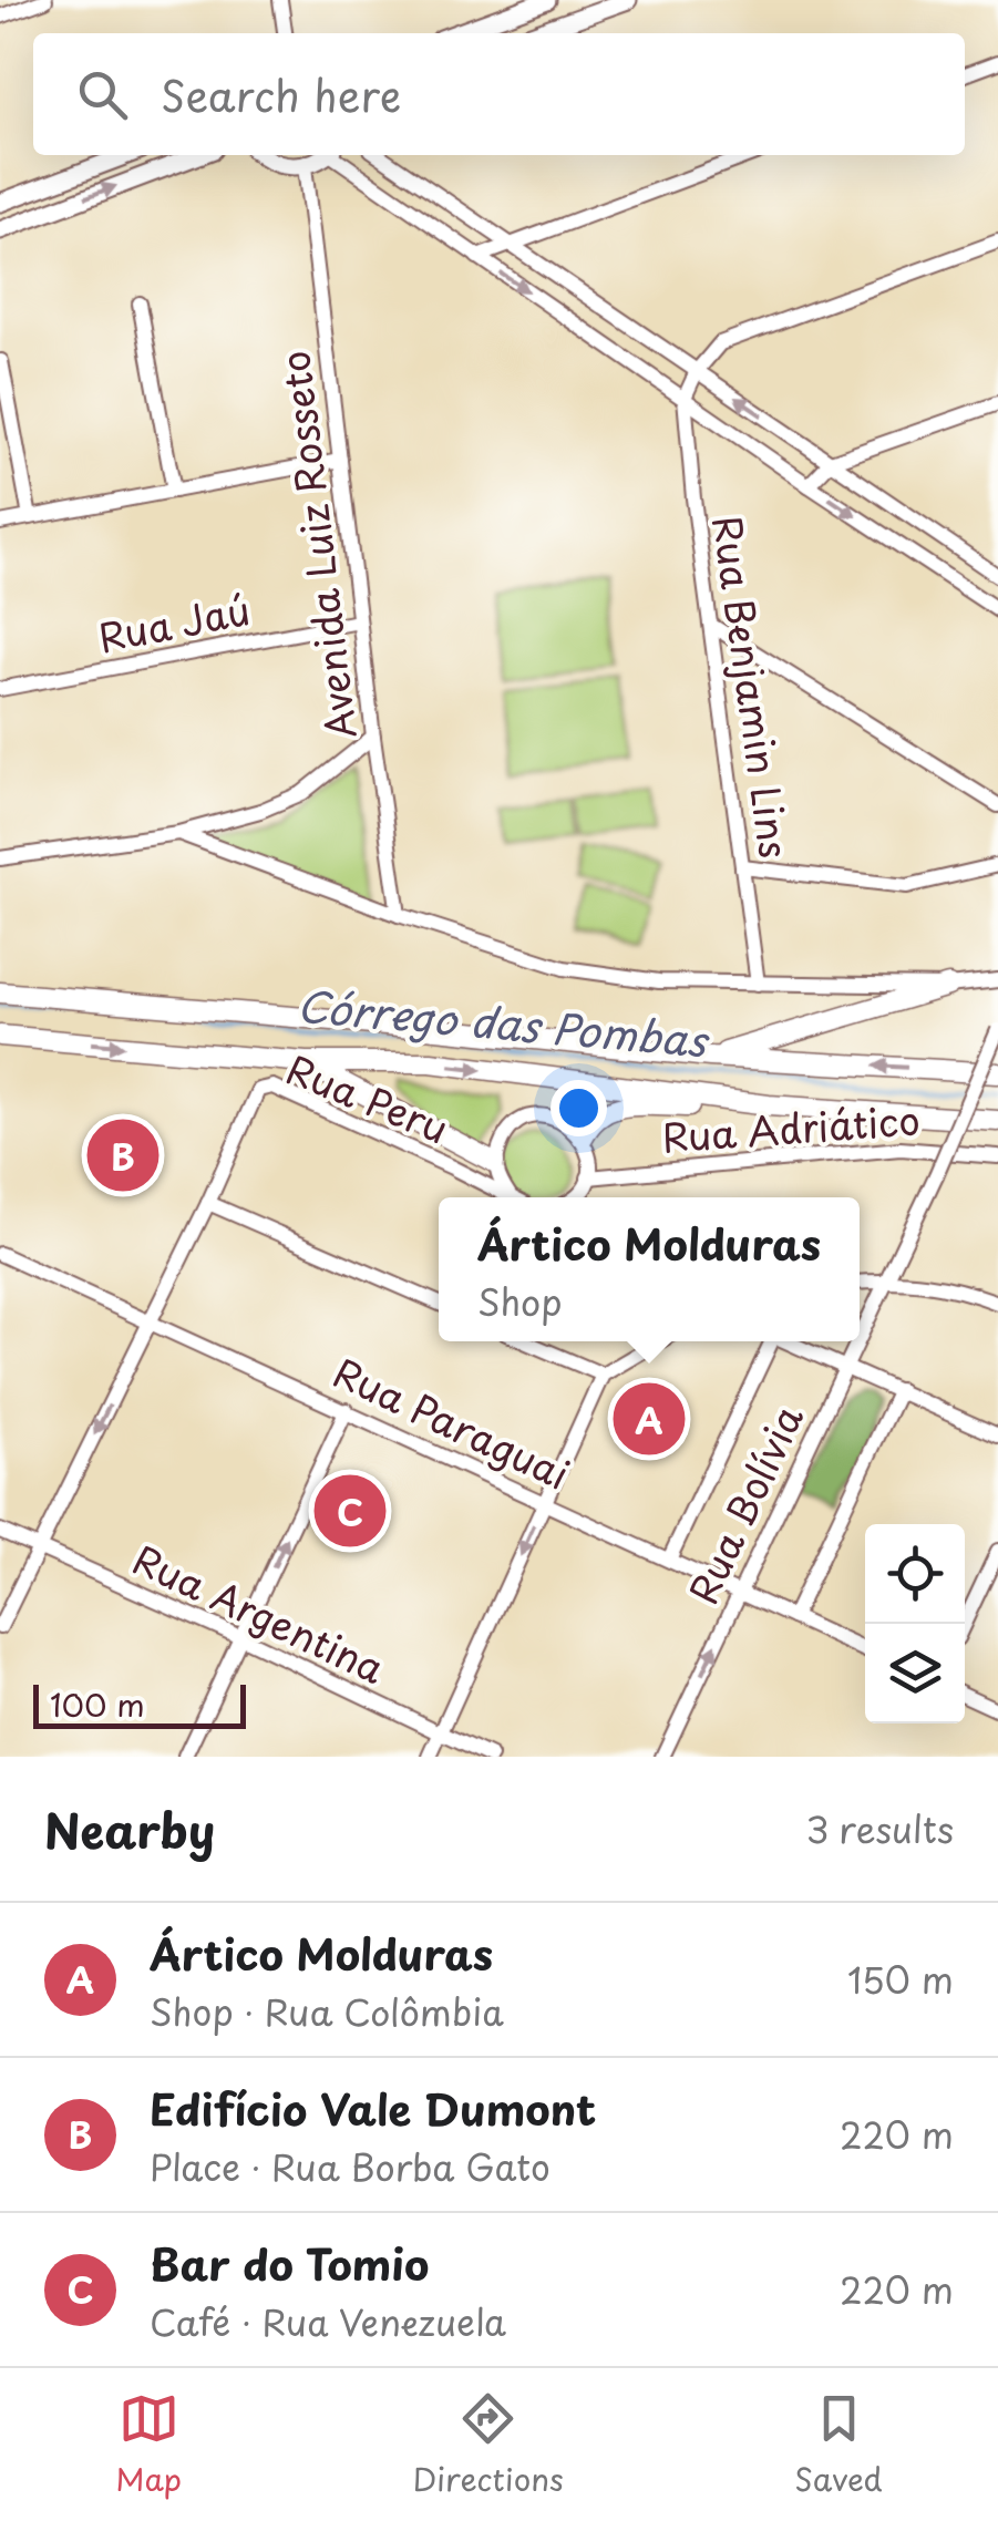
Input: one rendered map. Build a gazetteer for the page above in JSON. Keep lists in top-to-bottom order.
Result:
{
  "streets": {
    "street": [
      "Avenida Luiz Rosseto",
      "Rua Jaú",
      "Rua Benjamin Lins",
      "Rua Peru",
      "Rua Adriático",
      "Rua Paraguai",
      "Rua Bolívia",
      "Rua Argentina"
    ]
  },
  "crossings": [
    ["Avenida Luiz Rosseto", "Rua Jaú"],
    ["Rua Paraguai", "Rua Bolívia"]
  ],
  "water": ["Córrego das Pombas"],
  "scale_bar": "100 m",
  "page": {
    "search": "Search here",
    "pins": ["B", "A", "C"],
    "popup": ["Ártico Molduras", "Shop"],
    "scale": "100 m",
    "heading": ["Nearby", "3 results"],
    "list": [
      {
        "mark": "A",
        "name": "Ártico Molduras",
        "note": "Shop · Rua Colômbia",
        "value": "150 m"
      },
      {
        "mark": "B",
        "name": "Edifício Vale Dumont",
        "note": "Place · Rua Borba Gato",
        "value": "220 m"
      },
      {
        "mark": "C",
        "name": "Bar do Tomio",
        "note": "Café · Rua Venezuela",
        "value": "220 m"
      }
    ],
    "nav": ["Map", "Directions", "Saved"]
  }
}
